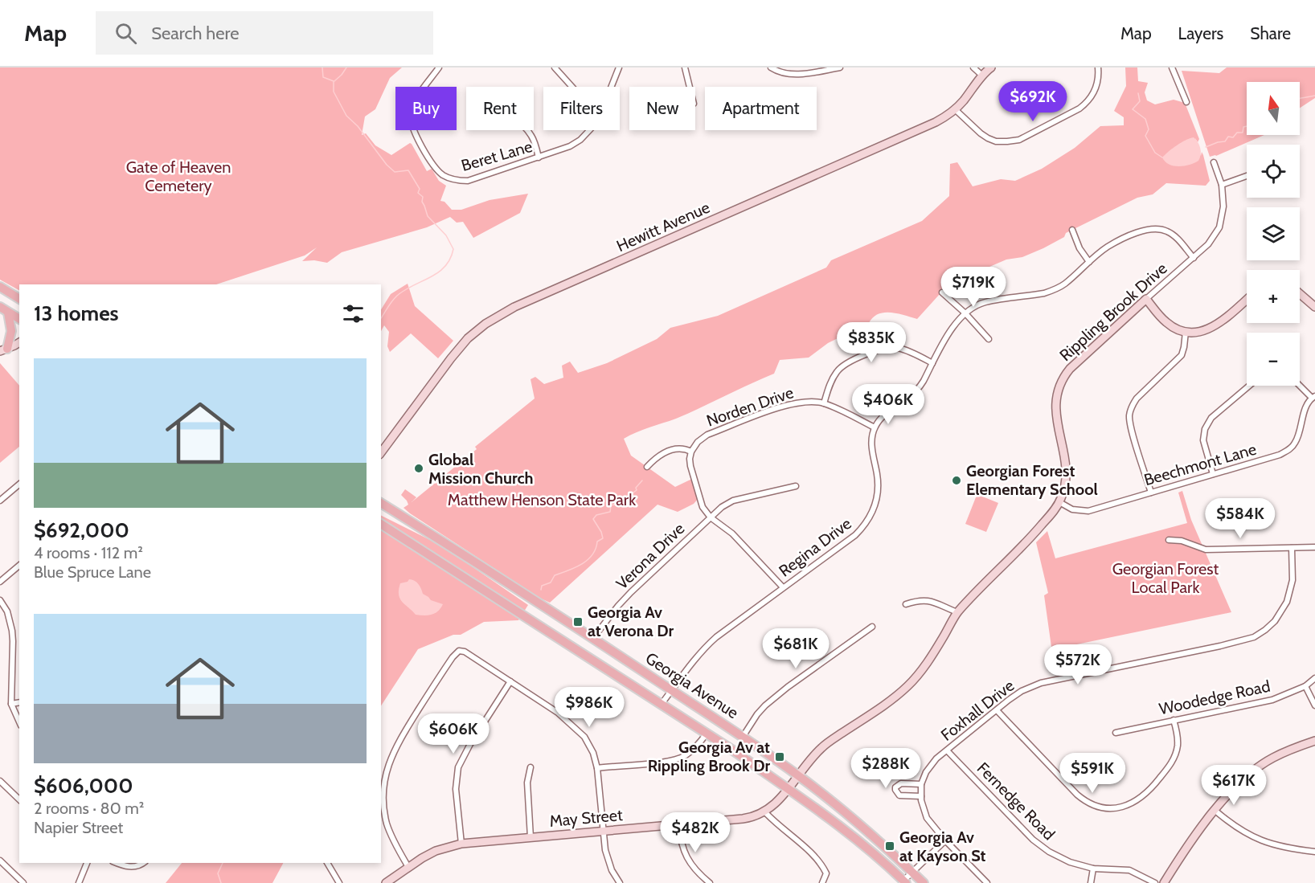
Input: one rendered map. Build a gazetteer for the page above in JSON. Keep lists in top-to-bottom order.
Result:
{
  "streets": {
    "main road": ["Georgia Avenue"],
    "street": [
      "Beret Lane",
      "Hewitt Avenue",
      "Rippling Brook Drive",
      "Norden Drive",
      "Beechmont Lane",
      "Regina Drive",
      "Verona Drive",
      "Woodedge Road",
      "Foxhall Drive",
      "Fernedge Road",
      "May Street"
    ]
  },
  "crossings": [
    ["Rippling Brook Drive", "Beechmont Lane"],
    ["Rippling Brook Drive", "Georgia Avenue"],
    ["Rippling Brook Drive", "May Street"],
    ["Norden Drive", "Regina Drive"],
    ["Regina Drive", "Georgia Avenue"],
    ["Verona Drive", "Georgia Avenue"],
    ["Georgia Avenue", "May Street"],
    ["Foxhall Drive", "Fernedge Road"]
  ],
  "parks": ["Gate of Heaven Cemetery", "Matthew Henson State Park", "Georgian Forest Local Park"],
  "places": {
    "other": ["Global Mission Church", "Georgian Forest Elementary School"],
    "transit": ["Georgia Av at Verona Dr", "Georgia Av at Rippling Brook Dr", "Georgia Av at Kayson St"]
  },
  "north": "top",
  "page": {
    "header": "Map",
    "search": "Search here",
    "nav": ["Map", "Layers", "Share"],
    "price": [
      "$692K",
      "$719K",
      "$835K",
      "$406K",
      "$584K",
      "$681K",
      "$572K",
      "$986K",
      "$606K",
      "$288K",
      "$591K",
      "$617K",
      "$482K"
    ],
    "map_buttons": ["+", "−"],
    "chip": [
      "Buy",
      "Rent",
      "Filters",
      "New",
      "Apartment"
    ],
    "heading": "13 homes",
    "list": [
      {
        "name": "$692,000",
        "note": "4 rooms · 112 m² · Blue Spruce Lane"
      },
      {
        "name": "$606,000",
        "note": "2 rooms · 80 m² · Napier Street"
      }
    ]
  }
}
